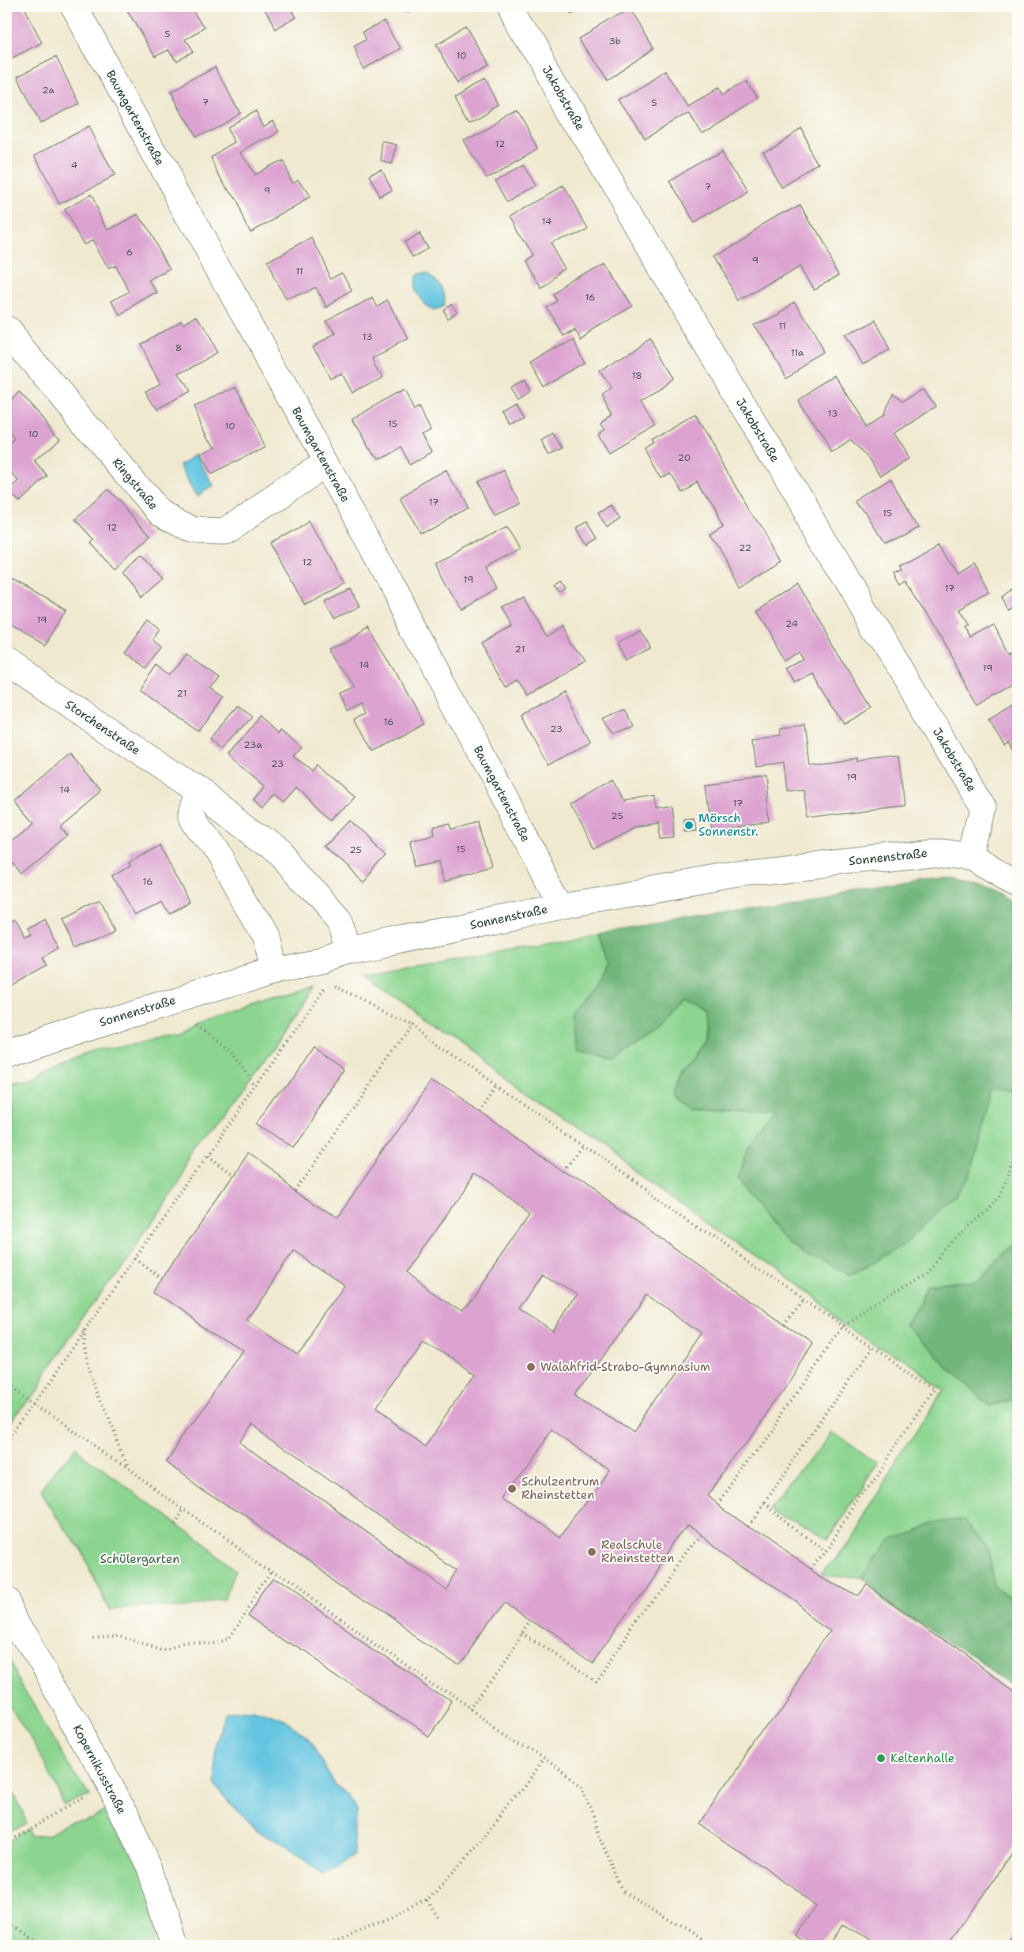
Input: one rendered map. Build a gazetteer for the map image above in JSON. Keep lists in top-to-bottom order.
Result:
{
  "streets": {
    "street": [
      "Jakobstraße",
      "Baumgartenstraße",
      "Ringstraße",
      "Storchenstraße",
      "Sonnenstraße",
      "Kopernikusstraße"
    ]
  },
  "crossings": [
    ["Jakobstraße", "Sonnenstraße"],
    ["Baumgartenstraße", "Ringstraße"],
    ["Baumgartenstraße", "Sonnenstraße"],
    ["Storchenstraße", "Sonnenstraße"]
  ],
  "parks": ["Schülergarten"],
  "places": [
    "Mörsch Sonnenstr.",
    "Walahfrid-Strabo-Gymnasium",
    "Schulzentrum Rheinstetten",
    "Realschule Rheinstetten",
    "Keltenhalle"
  ],
  "house_numbers": [
    "5",
    "3b",
    "10",
    "2a",
    "7",
    "5",
    "12",
    "4",
    "7",
    "9",
    "14",
    "6",
    "9",
    "11",
    "16",
    "11",
    "13",
    "8",
    "11a",
    "18",
    "13",
    "15",
    "10",
    "10",
    "20",
    "17",
    "15",
    "12",
    "22",
    "12",
    "19",
    "17",
    "19",
    "24",
    "21",
    "14",
    "19",
    "21",
    "16",
    "23",
    "23a",
    "23",
    "19",
    "14",
    "17",
    "25",
    "15",
    "25",
    "16"
  ]
}
